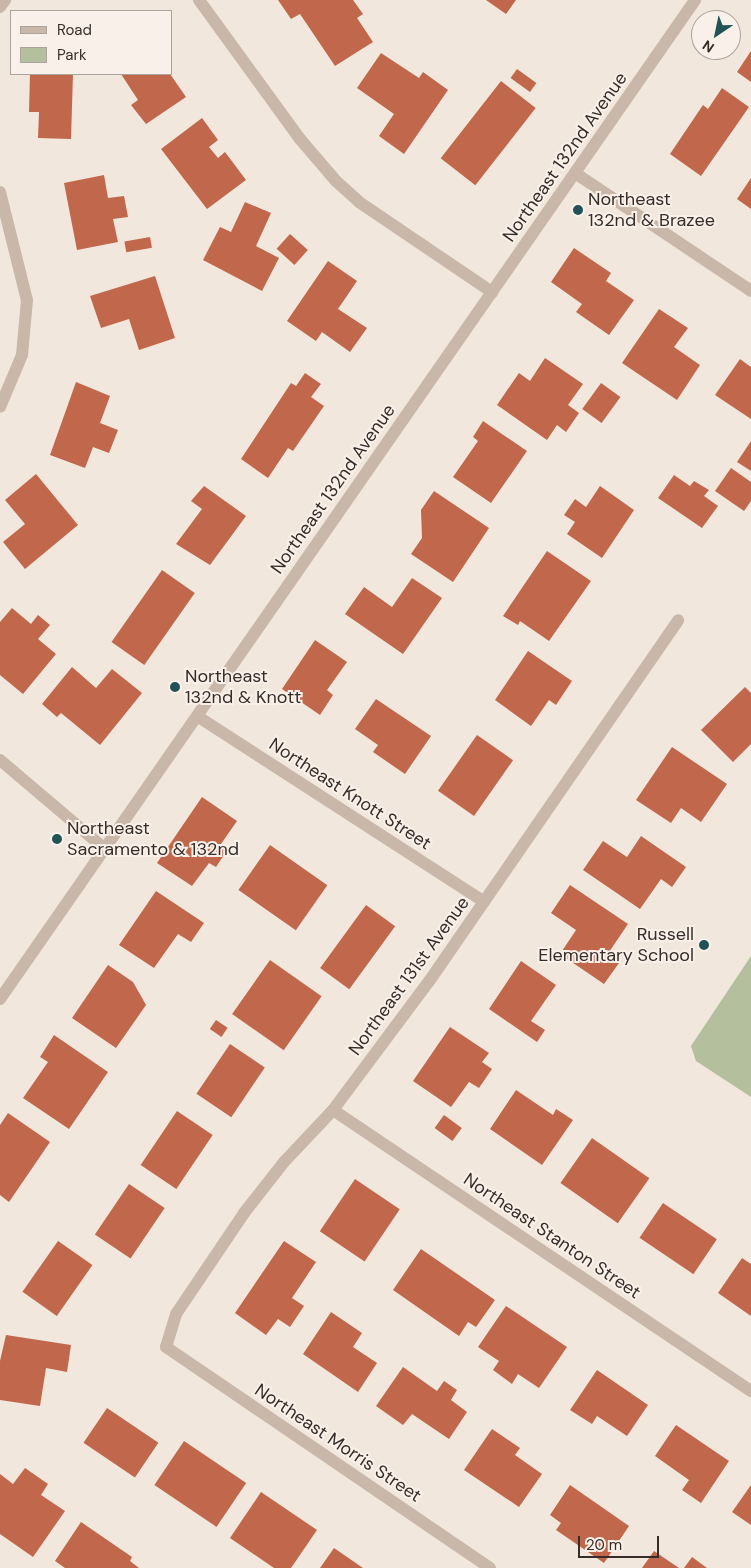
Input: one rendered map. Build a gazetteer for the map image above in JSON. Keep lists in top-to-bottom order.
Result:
{
  "streets": {
    "street": [
      "Northeast 132nd Avenue",
      "Northeast Knott Street",
      "Northeast 131st Avenue",
      "Northeast Stanton Street",
      "Northeast Morris Street"
    ]
  },
  "crossings": [
    ["Northeast 132nd Avenue", "Northeast Knott Street"],
    ["Northeast Knott Street", "Northeast 131st Avenue"],
    ["Northeast 131st Avenue", "Northeast Stanton Street"],
    ["Northeast 131st Avenue", "Northeast Morris Street"]
  ],
  "places": [
    "Northeast 132nd & Brazee",
    "Northeast 132nd & Knott",
    "Northeast Sacramento & 132nd",
    "Russell Elementary School"
  ],
  "legend": ["Road", "Park"],
  "scale_bar": "20 m",
  "north": "bottom left"
}
